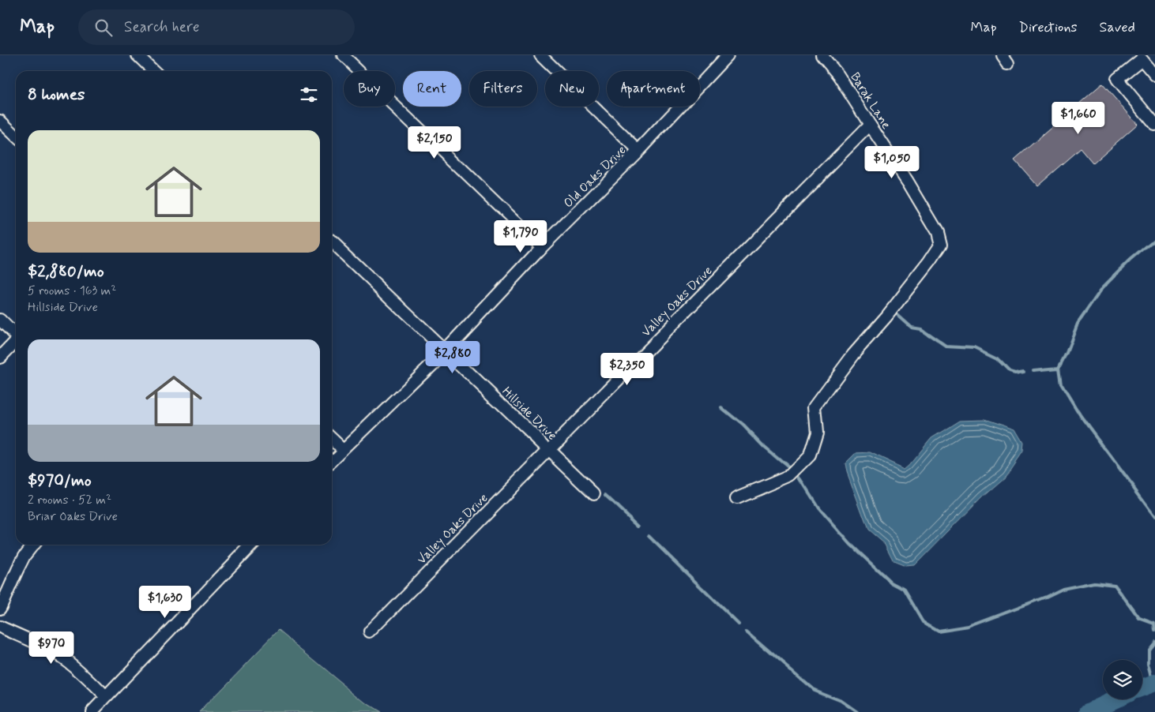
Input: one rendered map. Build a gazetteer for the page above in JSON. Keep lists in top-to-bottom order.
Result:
{
  "streets": {
    "street": [
      "Barak Lane",
      "Old Oaks Drive",
      "Valley Oaks Drive",
      "Hillside Drive"
    ]
  },
  "crossings": [
    ["Barak Lane", "Valley Oaks Drive"],
    ["Old Oaks Drive", "Hillside Drive"],
    ["Valley Oaks Drive", "Hillside Drive"]
  ],
  "page": {
    "header": "Map",
    "search": "Search here",
    "nav": ["Map", "Directions", "Saved"],
    "chip": [
      "Buy",
      "Rent",
      "Filters",
      "New",
      "Apartment"
    ],
    "heading": "8 homes",
    "price": [
      "$1,660",
      "$2,150",
      "$1,050",
      "$1,790",
      "$2,880",
      "$2,350",
      "$1,630",
      "$970"
    ],
    "list": [
      {
        "name": "$2,880/mo",
        "note": "5 rooms · 163 m² · Hillside Drive"
      },
      {
        "name": "$970/mo",
        "note": "2 rooms · 52 m² · Briar Oaks Drive"
      }
    ]
  }
}
